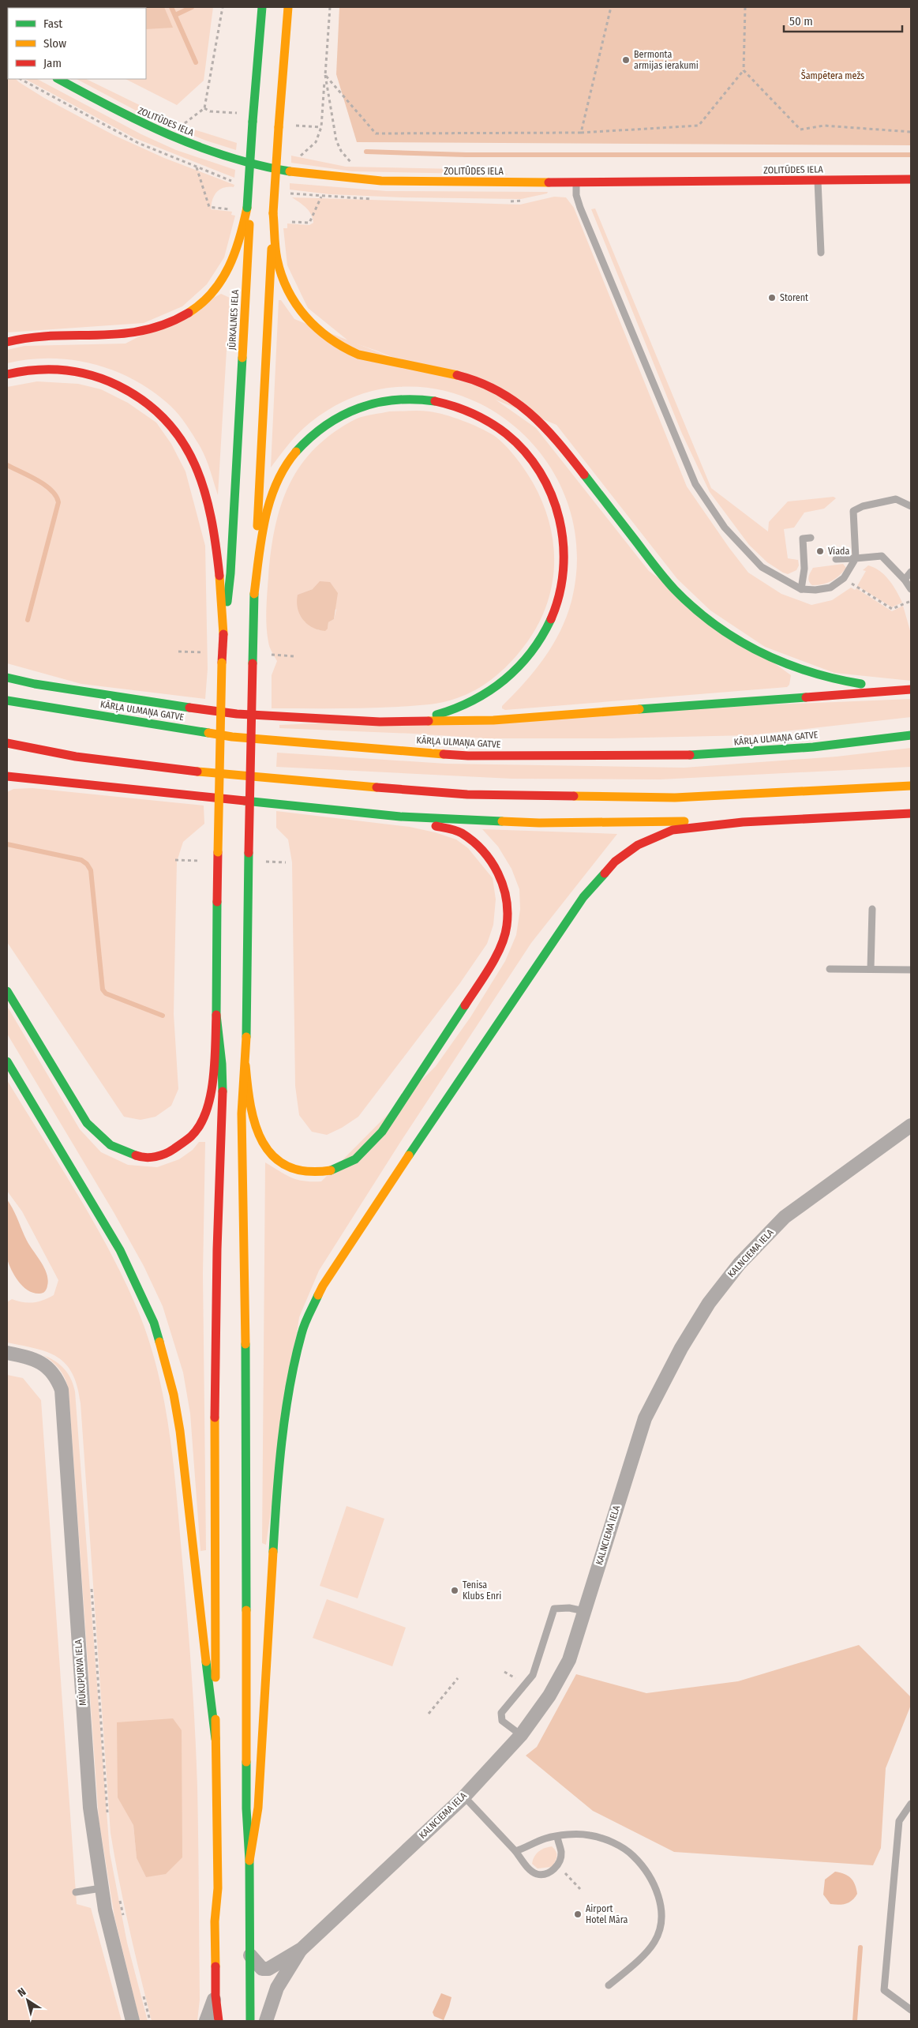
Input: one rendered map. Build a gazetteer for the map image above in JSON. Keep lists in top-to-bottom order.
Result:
{
  "streets": {
    "main road": ["ZOLITŪDES IELA", "JŪRKALNES IELA", "KĀRĻA ULMAŅA GATVE"],
    "street": ["KALNCIEMA IELA", "MŪKUPURVA IELA"]
  },
  "parks": ["Šampētera mežs"],
  "places": [
    "Bermonta armijas ierakumi",
    "Storent",
    "Viada",
    "Tenisa Klubs Enri",
    "Airport Hotel Māra"
  ],
  "legend": ["Fast", "Slow", "Jam"],
  "scale_bar": "50 m",
  "north": "top left"
}
